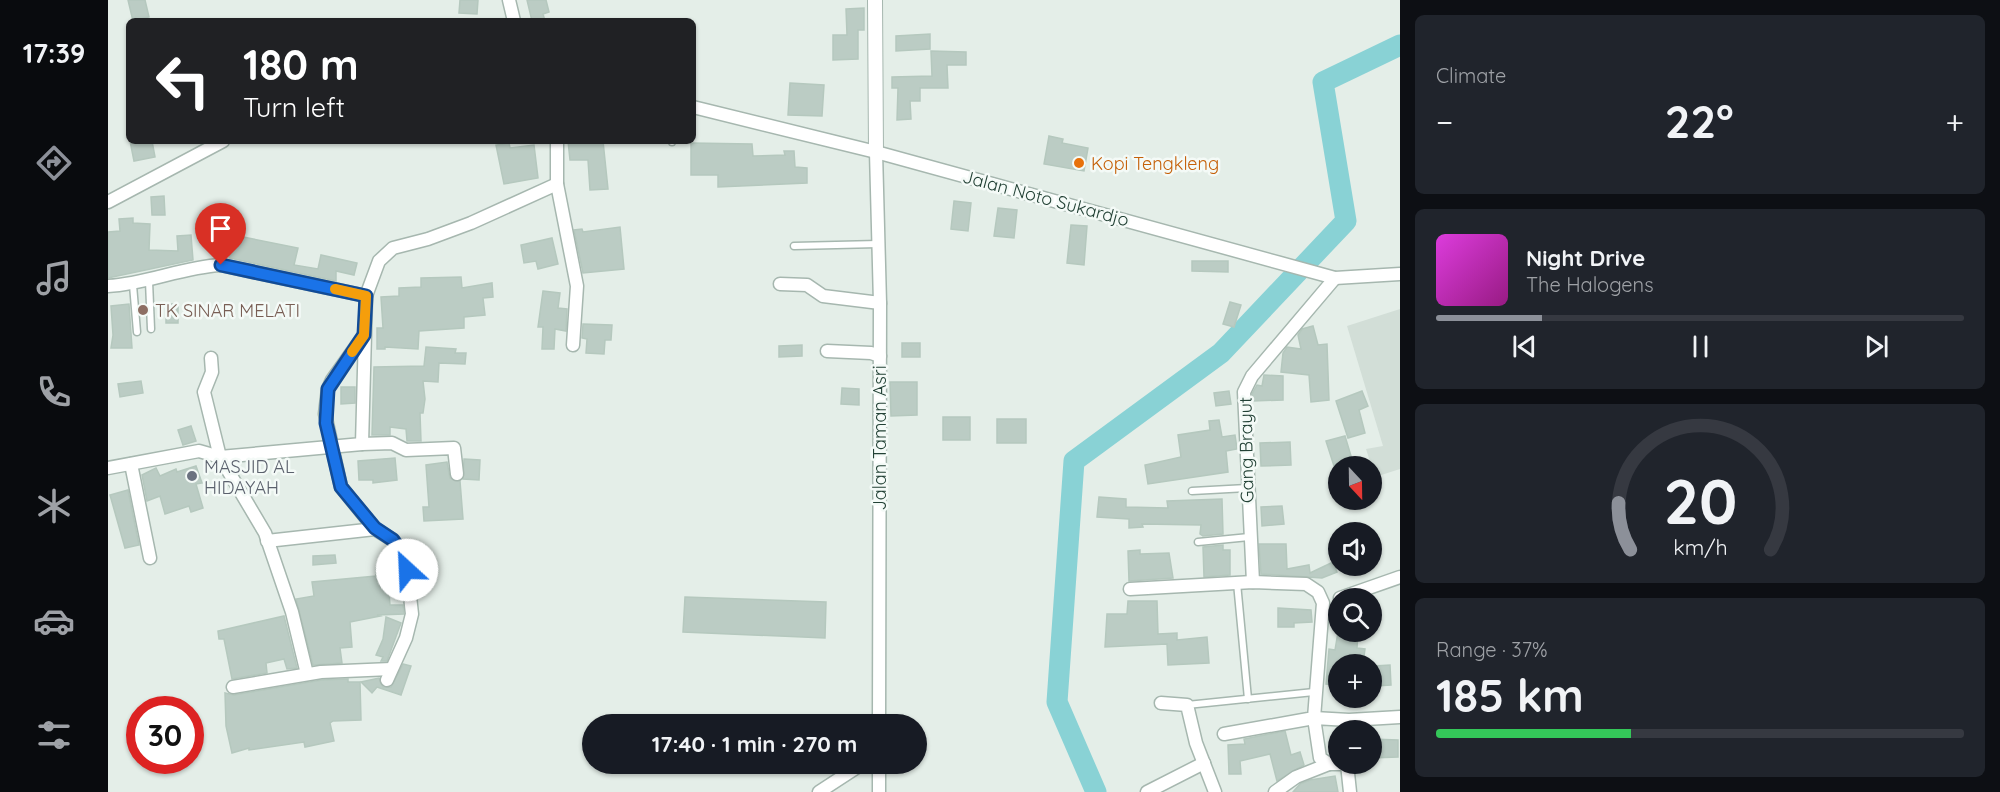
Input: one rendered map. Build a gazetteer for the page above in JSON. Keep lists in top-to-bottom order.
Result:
{
  "streets": {
    "street": ["Jalan Noto Sukardjo", "Jalan Taman Asri", "Gang Brayut"]
  },
  "crossings": [
    ["Jalan Noto Sukardjo", "Jalan Taman Asri"],
    ["Jalan Noto Sukardjo", "Gang Brayut"]
  ],
  "places": ["Kopi Tengkleng", "TK SINAR MELATI", "MASJID AL HIDAYAH"],
  "north": "bottom",
  "page": {
    "tabs": "17:39",
    "tile": [
      "Climate",
      ["Range · 37%", "185 km"]
    ],
    "turn": ["180 m", "Turn left"],
    "heat": ["−", "22°", "+"],
    "song": ["Night Drive", "The Halogens"],
    "map_buttons": ["+", "−"],
    "limit": "30",
    "trip": "17:40 · 1 min · 270 m",
    "gauge": ["20", "km/h"]
  }
}
